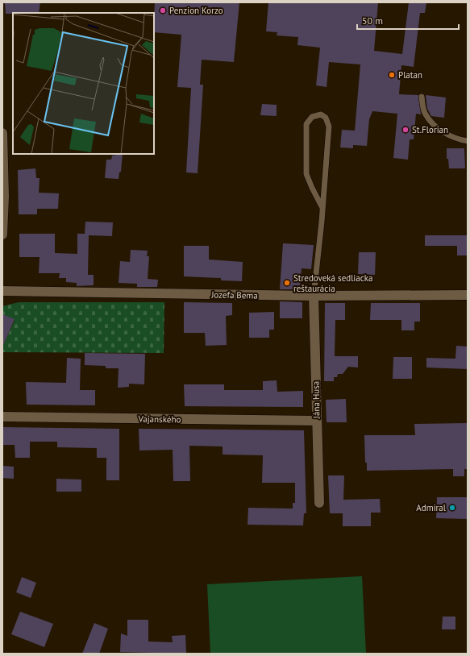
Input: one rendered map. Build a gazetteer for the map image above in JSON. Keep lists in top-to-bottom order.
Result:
{
  "streets": {
    "street": ["Jozefa Bema", "Jána Husa", "Vajanského"]
  },
  "crossings": [
    ["Jozefa Bema", "Jána Husa"],
    ["Jána Husa", "Vajanského"]
  ],
  "places": [
    "Penzion Korzo",
    "Platan",
    "St.Florian",
    "Stredoveká sedliacka reštaurácia",
    "Admiral"
  ],
  "scale_bar": "50 m"
}
